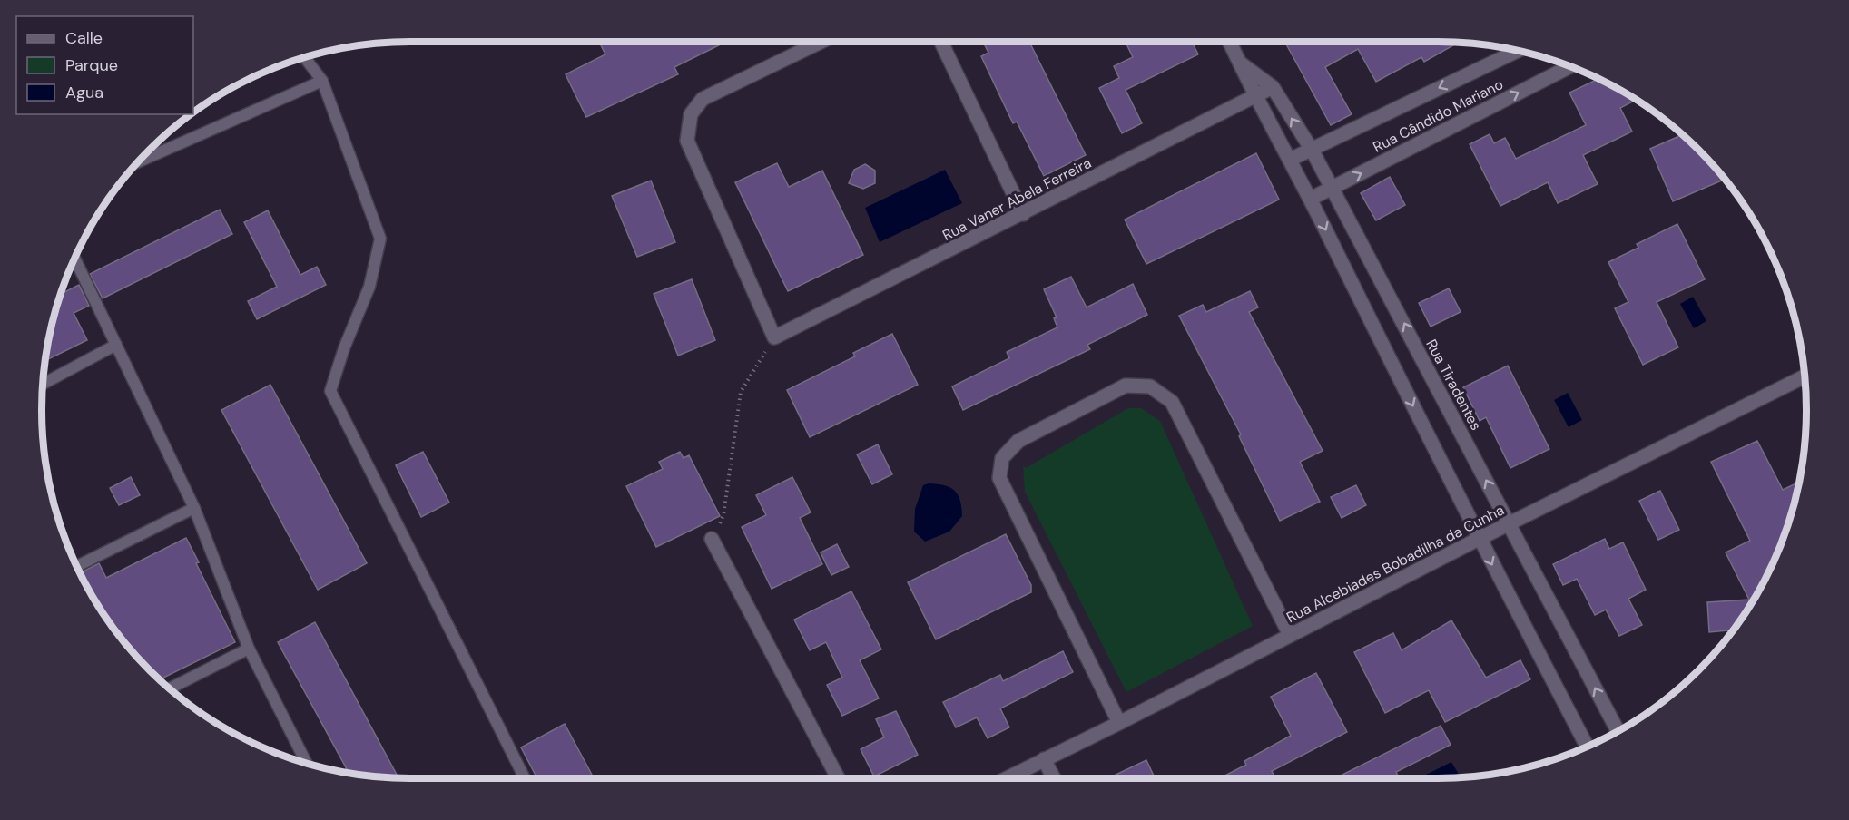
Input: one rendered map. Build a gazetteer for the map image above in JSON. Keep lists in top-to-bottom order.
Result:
{
  "streets": {
    "street": [
      "Rua Cândido Mariano",
      "Rua Vaner Abela Ferreira",
      "Rua Tiradentes",
      "Rua Alcebiades Bobadilha da Cunha"
    ]
  },
  "crossings": [
    ["Rua Cândido Mariano", "Rua Tiradentes"],
    ["Rua Vaner Abela Ferreira", "Rua Tiradentes"],
    ["Rua Tiradentes", "Rua Alcebiades Bobadilha da Cunha"]
  ],
  "legend": ["Calle", "Parque", "Agua"]
}
